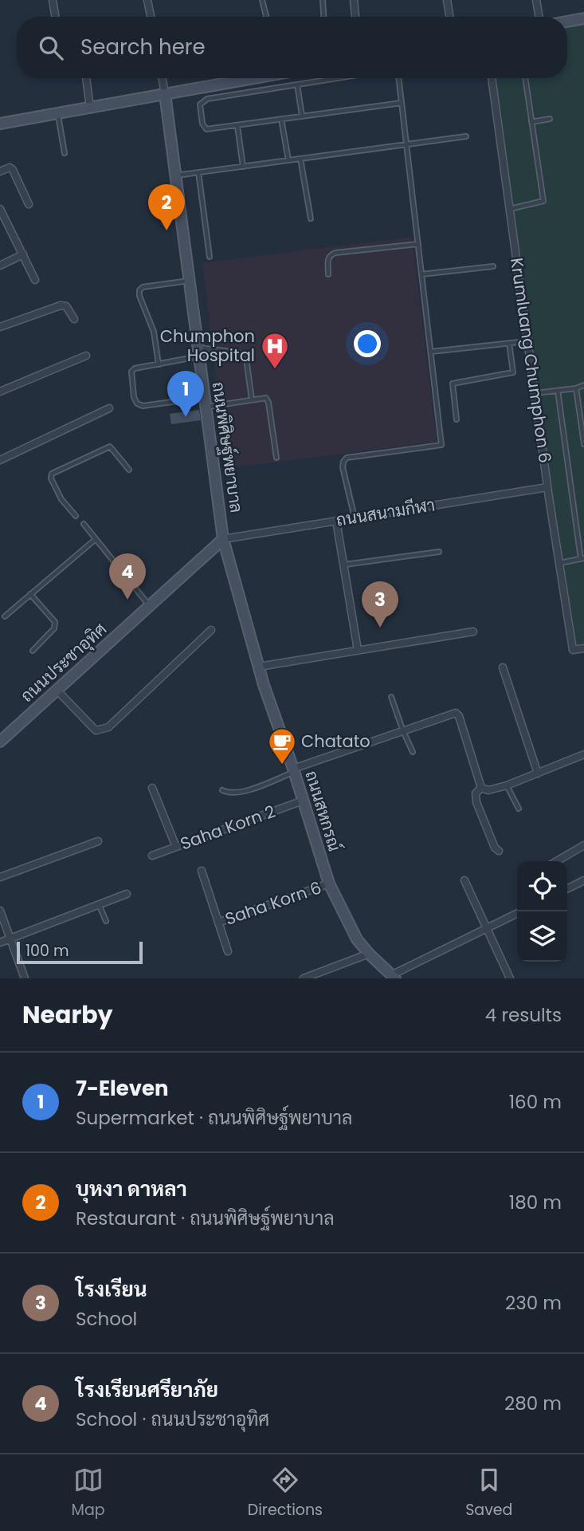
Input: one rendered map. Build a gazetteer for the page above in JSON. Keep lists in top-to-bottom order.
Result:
{
  "streets": {
    "street": [
      "Krumluang Chumphon 6",
      "ถนนพิศิษฐ์พยาบาล",
      "ถนนสนามกีฬา",
      "ถนนประชาอุทิศ",
      "ถนนสหกรณ์",
      "Saha Korn 2",
      "Saha Korn 6"
    ]
  },
  "crossings": [
    ["Krumluang Chumphon 6", "ถนนสนามกีฬา"],
    ["ถนนพิศิษฐ์พยาบาล", "ถนนสนามกีฬา"],
    ["ถนนพิศิษฐ์พยาบาล", "ถนนประชาอุทิศ"],
    ["ถนนพิศิษฐ์พยาบาล", "ถนนสหกรณ์"],
    ["ถนนสนามกีฬา", "ถนนประชาอุทิศ"],
    ["ถนนสนามกีฬา", "ถนนสหกรณ์"],
    ["ถนนประชาอุทิศ", "ถนนสหกรณ์"],
    ["ถนนสหกรณ์", "Saha Korn 2"],
    ["ถนนสหกรณ์", "Saha Korn 6"]
  ],
  "places": {
    "hospital": ["Chumphon Hospital"],
    "cafe": ["Chatato"]
  },
  "scale_bar": "100 m",
  "page": {
    "search": "Search here",
    "pins": [
      "2",
      "1",
      "4",
      "3"
    ],
    "scale": "100 m",
    "heading": ["Nearby", "4 results"],
    "list": [
      {
        "mark": "1",
        "name": "7-Eleven",
        "note": "Supermarket · ถนนพิศิษฐ์พยาบาล",
        "value": "160 m"
      },
      {
        "mark": "2",
        "name": "บุหงา ดาหลา",
        "note": "Restaurant · ถนนพิศิษฐ์พยาบาล",
        "value": "180 m"
      },
      {
        "mark": "3",
        "name": "โรงเรียน",
        "note": "School",
        "value": "230 m"
      },
      {
        "mark": "4",
        "name": "โรงเรียนศรียาภัย",
        "note": "School · ถนนประชาอุทิศ",
        "value": "280 m"
      }
    ],
    "nav": ["Map", "Directions", "Saved"]
  }
}
